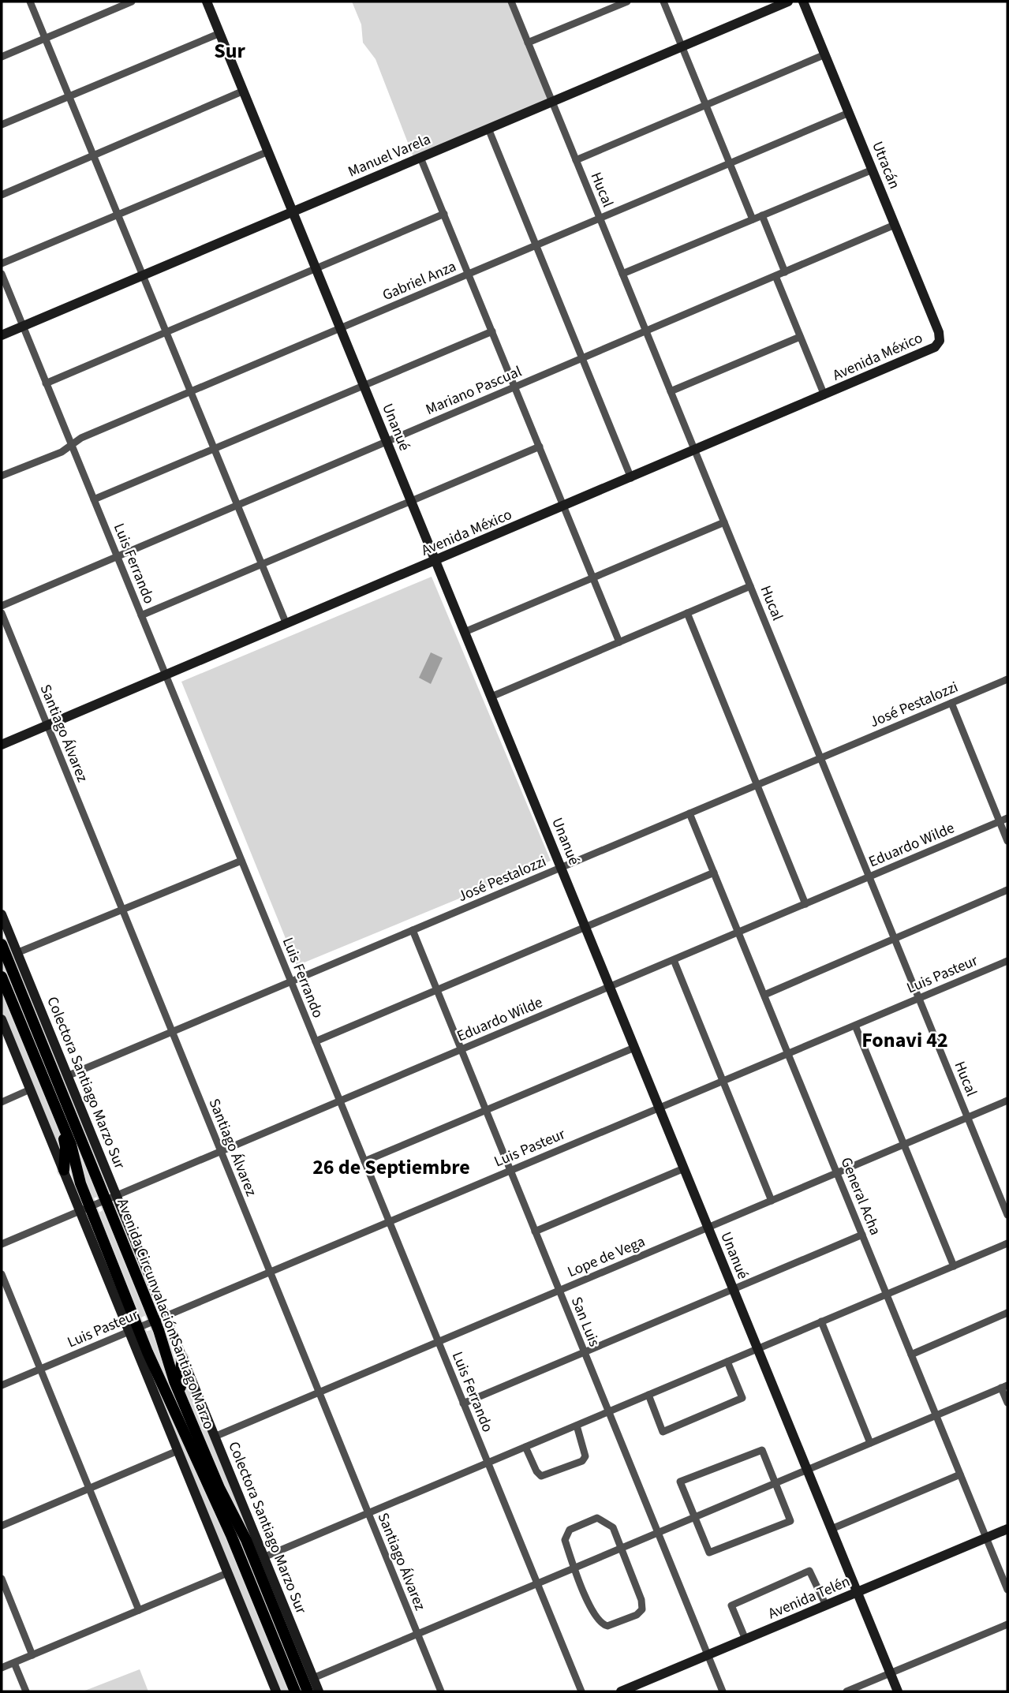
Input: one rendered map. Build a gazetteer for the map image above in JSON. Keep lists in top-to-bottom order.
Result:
{
  "streets": {
    "main road": ["Avenida Circunvalación Santiago Marzo"],
    "street": [
      "Manuel Varela",
      "Utracán",
      "Hucal",
      "Gabriel Anza",
      "Avenida México",
      "Mariano Pascual",
      "Unanué",
      "Luis Ferrando",
      "José Pestalozzi",
      "Santiago Álvarez",
      "Eduardo Wilde",
      "Luis Pasteur",
      "Colectora Santiago Marzo Sur",
      "General Acha",
      "Lope de Vega",
      "San Luis",
      "Avenida Telén"
    ]
  },
  "crossings": [
    ["Manuel Varela", "Hucal"],
    ["Manuel Varela", "Unanué"],
    ["Manuel Varela", "Luis Ferrando"],
    ["Utracán", "Gabriel Anza"],
    ["Utracán", "Avenida México"],
    ["Utracán", "Mariano Pascual"],
    ["Hucal", "Gabriel Anza"],
    ["Hucal", "Avenida México"],
    ["Hucal", "Mariano Pascual"],
    ["Hucal", "José Pestalozzi"],
    ["Hucal", "Eduardo Wilde"],
    ["Hucal", "Luis Pasteur"],
    ["Hucal", "Lope de Vega"],
    ["Gabriel Anza", "Unanué"],
    ["Gabriel Anza", "Luis Ferrando"],
    ["Avenida México", "Unanué"],
    ["Avenida México", "Luis Ferrando"],
    ["Avenida México", "Santiago Álvarez"],
    ["Mariano Pascual", "Unanué"],
    ["Mariano Pascual", "Luis Ferrando"],
    ["Unanué", "José Pestalozzi"],
    ["Unanué", "Eduardo Wilde"],
    ["Unanué", "Luis Pasteur"],
    ["Unanué", "Lope de Vega"],
    ["Unanué", "Avenida Telén"],
    ["Luis Ferrando", "José Pestalozzi"],
    ["Luis Ferrando", "Eduardo Wilde"],
    ["Luis Ferrando", "Luis Pasteur"],
    ["Luis Ferrando", "Lope de Vega"],
    ["José Pestalozzi", "Santiago Álvarez"],
    ["José Pestalozzi", "Colectora Santiago Marzo Sur"],
    ["José Pestalozzi", "General Acha"],
    ["José Pestalozzi", "San Luis"],
    ["Santiago Álvarez", "Eduardo Wilde"],
    ["Santiago Álvarez", "Luis Pasteur"],
    ["Santiago Álvarez", "Lope de Vega"],
    ["Eduardo Wilde", "Colectora Santiago Marzo Sur"],
    ["Eduardo Wilde", "General Acha"],
    ["Eduardo Wilde", "Avenida Circunvalación Santiago Marzo"],
    ["Eduardo Wilde", "San Luis"],
    ["Luis Pasteur", "Colectora Santiago Marzo Sur"],
    ["Luis Pasteur", "General Acha"],
    ["Luis Pasteur", "Avenida Circunvalación Santiago Marzo"],
    ["Luis Pasteur", "San Luis"],
    ["Colectora Santiago Marzo Sur", "Lope de Vega"],
    ["Colectora Santiago Marzo Sur", "Avenida Circunvalación Santiago Marzo"],
    ["General Acha", "Lope de Vega"],
    ["General Acha", "Avenida Telén"],
    ["Lope de Vega", "San Luis"],
    ["San Luis", "Avenida Telén"]
  ],
  "districts": ["Sur", "Fonavi 42", "26 de Septiembre"]
}
